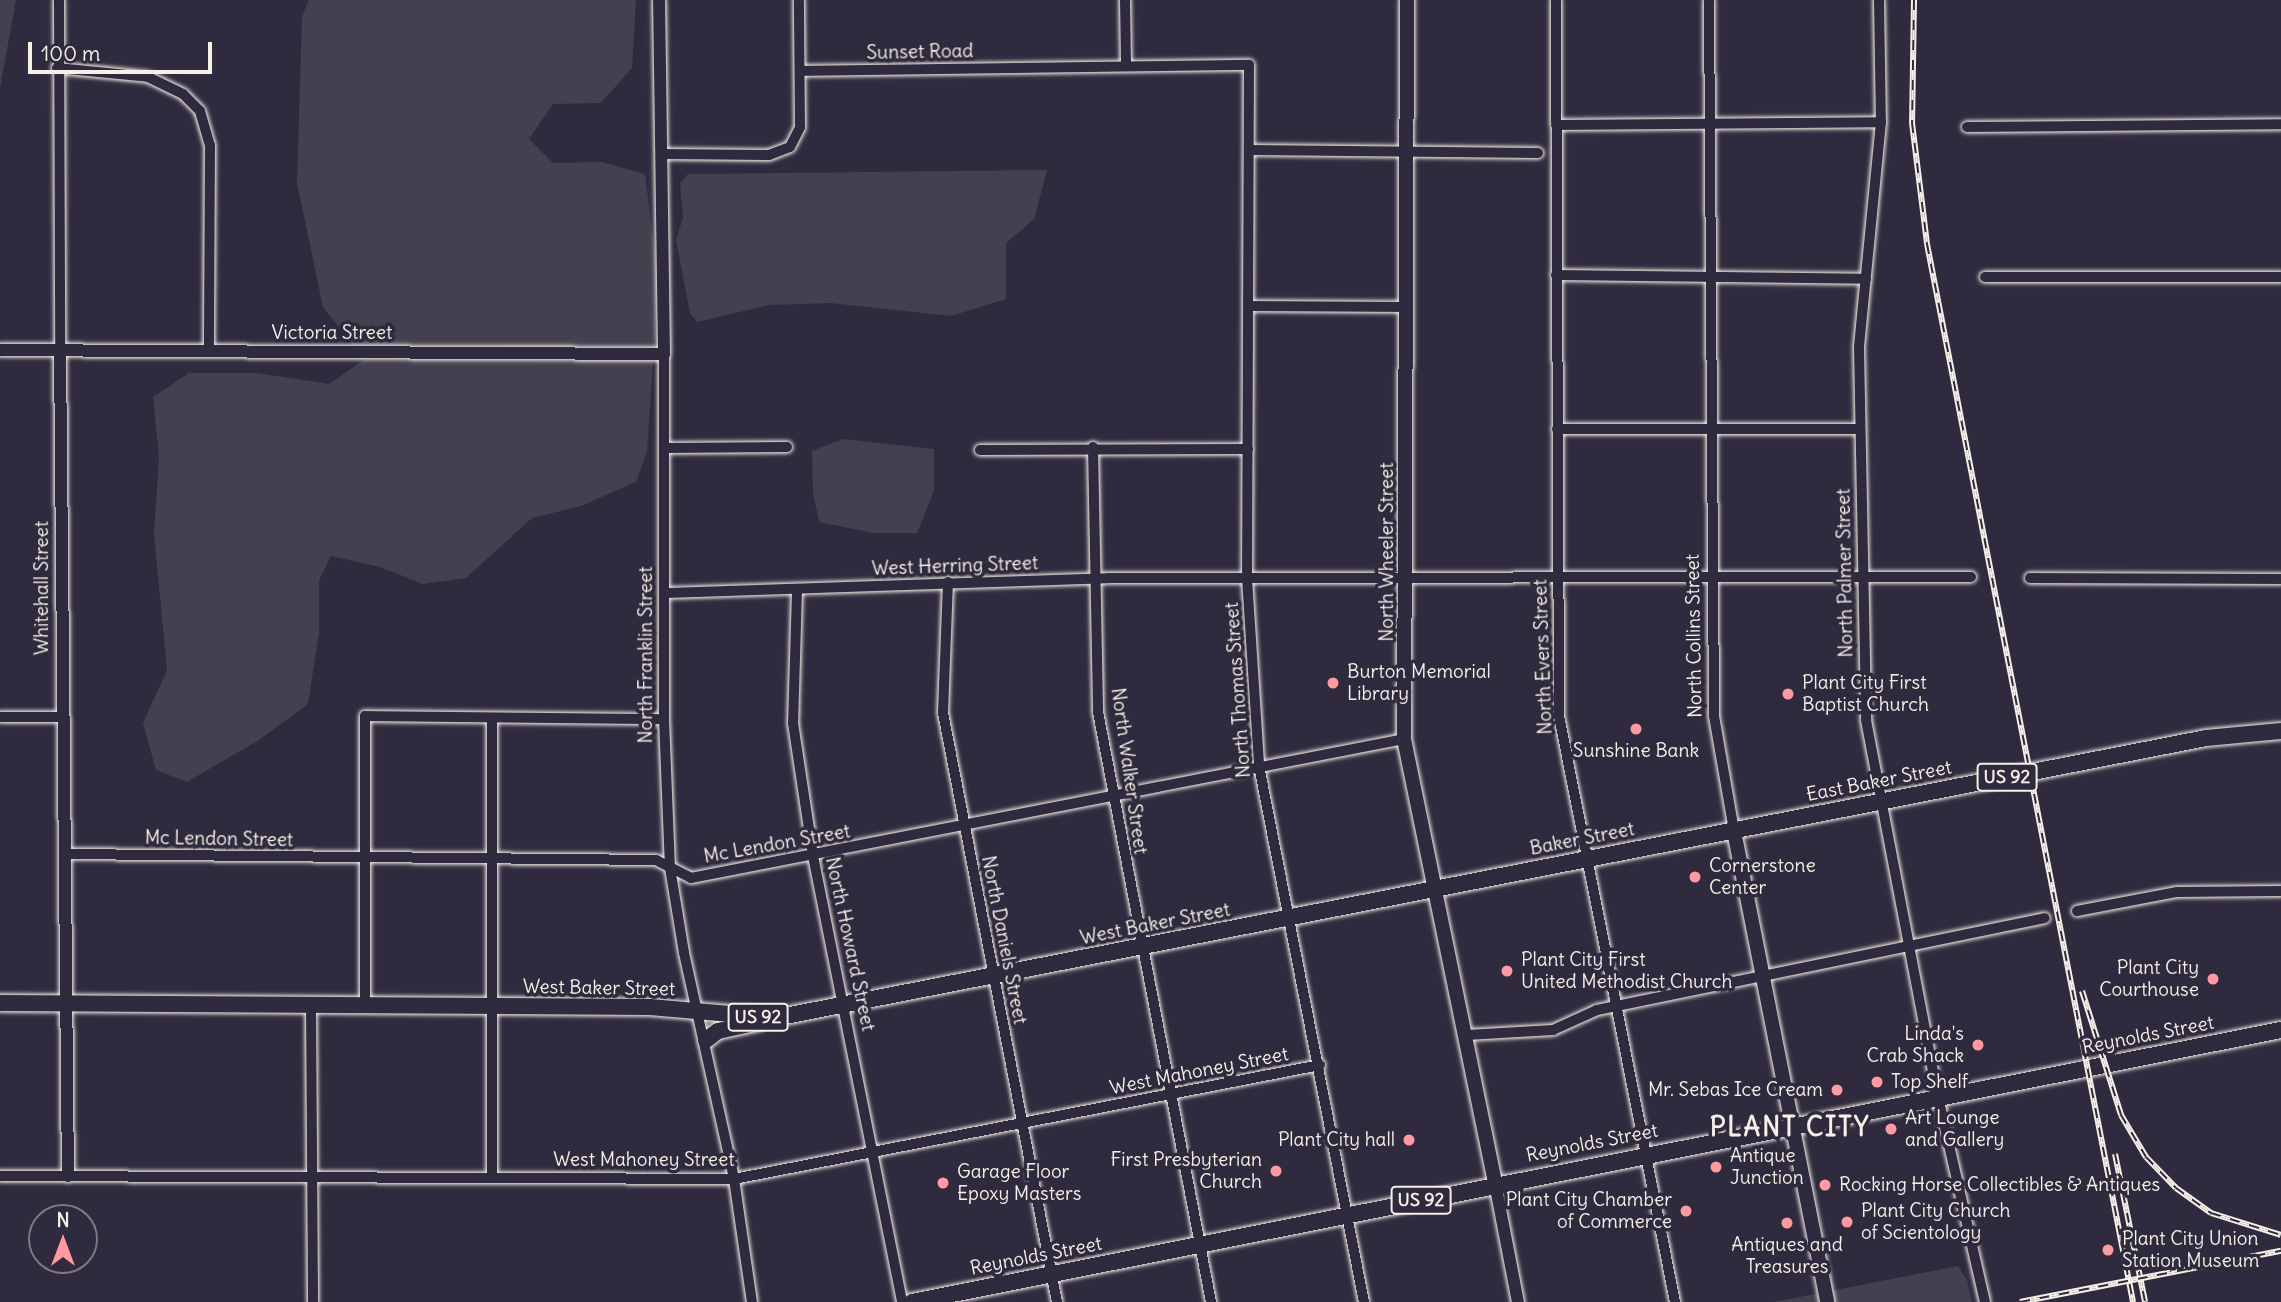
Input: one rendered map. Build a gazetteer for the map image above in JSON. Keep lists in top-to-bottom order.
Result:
{
  "streets": {
    "main road": [
      "North Wheeler Street",
      "North Collins Street",
      "US 92",
      "East Baker Street",
      "Baker Street",
      "West Baker Street",
      "Reynolds Street"
    ],
    "street": [
      "Sunset Road",
      "Victoria Street",
      "West Herring Street",
      "North Palmer Street",
      "Whitehall Street",
      "North Franklin Street",
      "North Evers Street",
      "North Thomas Street",
      "North Walker Street",
      "Mc Lendon Street",
      "North Daniels Street",
      "North Howard Street",
      "West Mahoney Street"
    ]
  },
  "crossings": [
    ["Sunset Road", "North Thomas Street"],
    ["Victoria Street", "Whitehall Street"],
    ["Victoria Street", "North Franklin Street"],
    ["North Wheeler Street", "West Herring Street"],
    ["North Wheeler Street", "Mc Lendon Street"],
    ["North Wheeler Street", "Baker Street"],
    ["North Wheeler Street", "West Baker Street"],
    ["North Wheeler Street", "Reynolds Street"],
    ["West Herring Street", "North Palmer Street"],
    ["West Herring Street", "North Collins Street"],
    ["West Herring Street", "North Franklin Street"],
    ["West Herring Street", "North Evers Street"],
    ["West Herring Street", "North Thomas Street"],
    ["West Herring Street", "North Walker Street"],
    ["West Herring Street", "North Daniels Street"],
    ["West Herring Street", "North Howard Street"],
    ["North Palmer Street", "East Baker Street"],
    ["North Palmer Street", "Reynolds Street"],
    ["Whitehall Street", "Mc Lendon Street"],
    ["Whitehall Street", "West Baker Street"],
    ["Whitehall Street", "West Mahoney Street"],
    ["North Collins Street", "East Baker Street"],
    ["North Collins Street", "Baker Street"],
    ["North Collins Street", "Reynolds Street"],
    ["North Franklin Street", "US 92"],
    ["North Franklin Street", "Mc Lendon Street"],
    ["North Franklin Street", "West Baker Street"],
    ["North Franklin Street", "West Mahoney Street"],
    ["North Evers Street", "Baker Street"],
    ["North Evers Street", "Reynolds Street"],
    ["North Thomas Street", "Mc Lendon Street"],
    ["North Thomas Street", "West Baker Street"],
    ["North Thomas Street", "Reynolds Street"],
    ["North Thomas Street", "West Mahoney Street"],
    ["North Walker Street", "Mc Lendon Street"],
    ["North Walker Street", "West Baker Street"],
    ["North Walker Street", "Reynolds Street"],
    ["North Walker Street", "West Mahoney Street"],
    ["US 92", "West Baker Street"],
    ["East Baker Street", "Baker Street"],
    ["Mc Lendon Street", "North Daniels Street"],
    ["Mc Lendon Street", "North Howard Street"],
    ["Baker Street", "West Baker Street"],
    ["West Baker Street", "North Daniels Street"],
    ["West Baker Street", "North Howard Street"],
    ["North Daniels Street", "Reynolds Street"],
    ["North Daniels Street", "West Mahoney Street"],
    ["North Howard Street", "West Mahoney Street"]
  ],
  "districts": ["PLANT CITY"],
  "places": [
    "Burton Memorial Library",
    "Plant City First Baptist Church",
    "Sunshine Bank",
    "Cornerstone Center",
    "Plant City First United Methodist Church",
    "Plant City Courthouse",
    "Linda's Crab Shack",
    "Top Shelf",
    "Mr. Sebas Ice Cream",
    "Art Lounge and Gallery",
    "Plant City hall",
    "Antique Junction",
    "First Presbyterian Church",
    "Garage Floor Epoxy Masters",
    "Rocking Horse Collectibles & Antiques",
    "Plant City Chamber of Commerce",
    "Plant City Church of Scientology",
    "Antiques and Treasures",
    "Plant City Union Station Museum"
  ],
  "scale_bar": "100 m",
  "north": "top"
}
